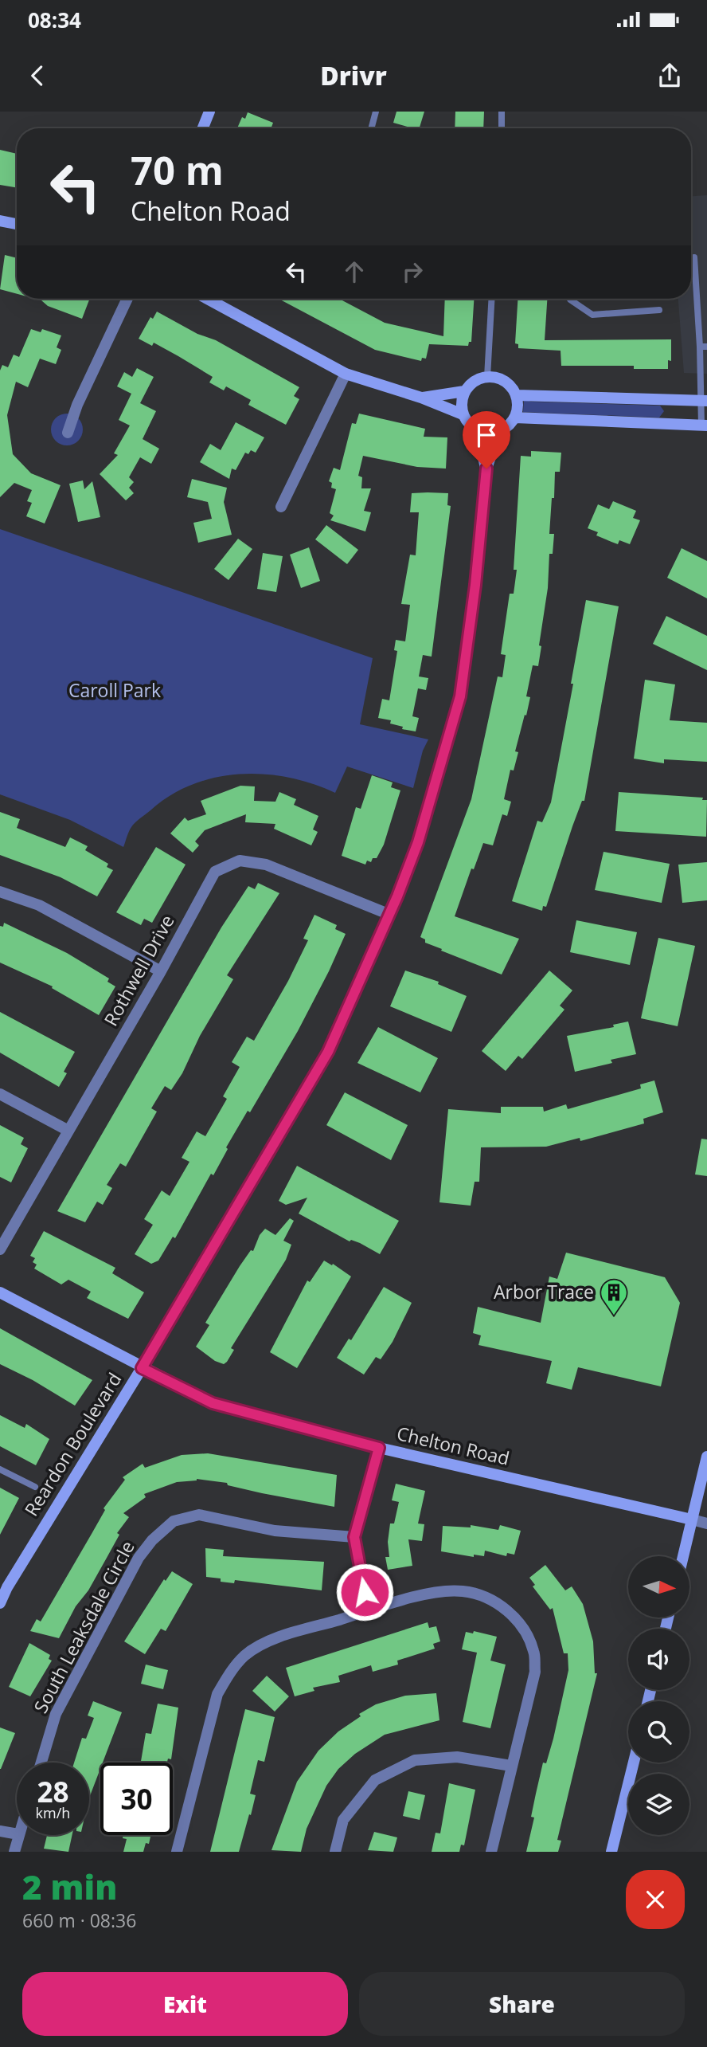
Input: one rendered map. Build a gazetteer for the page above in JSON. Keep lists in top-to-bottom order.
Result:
{
  "streets": {
    "street": [
      "Rothwell Drive",
      "Reardon Boulevard",
      "Chelton Road",
      "South Leaksdale Circle"
    ]
  },
  "crossings": [
    ["Rothwell Drive", "Reardon Boulevard"],
    ["Reardon Boulevard", "Chelton Road"]
  ],
  "parks": ["Caroll Park"],
  "places": {
    "building": ["Arbor Trace"]
  },
  "north": "right",
  "page": {
    "status": "08:34",
    "header": "Drivr",
    "turn": ["70 m", "Chelton Road"],
    "speed": "28 km/h",
    "limit": "30",
    "heading": ["2 min", "660 m · 08:36"],
    "buttons": ["Exit", "Share"]
  }
}
